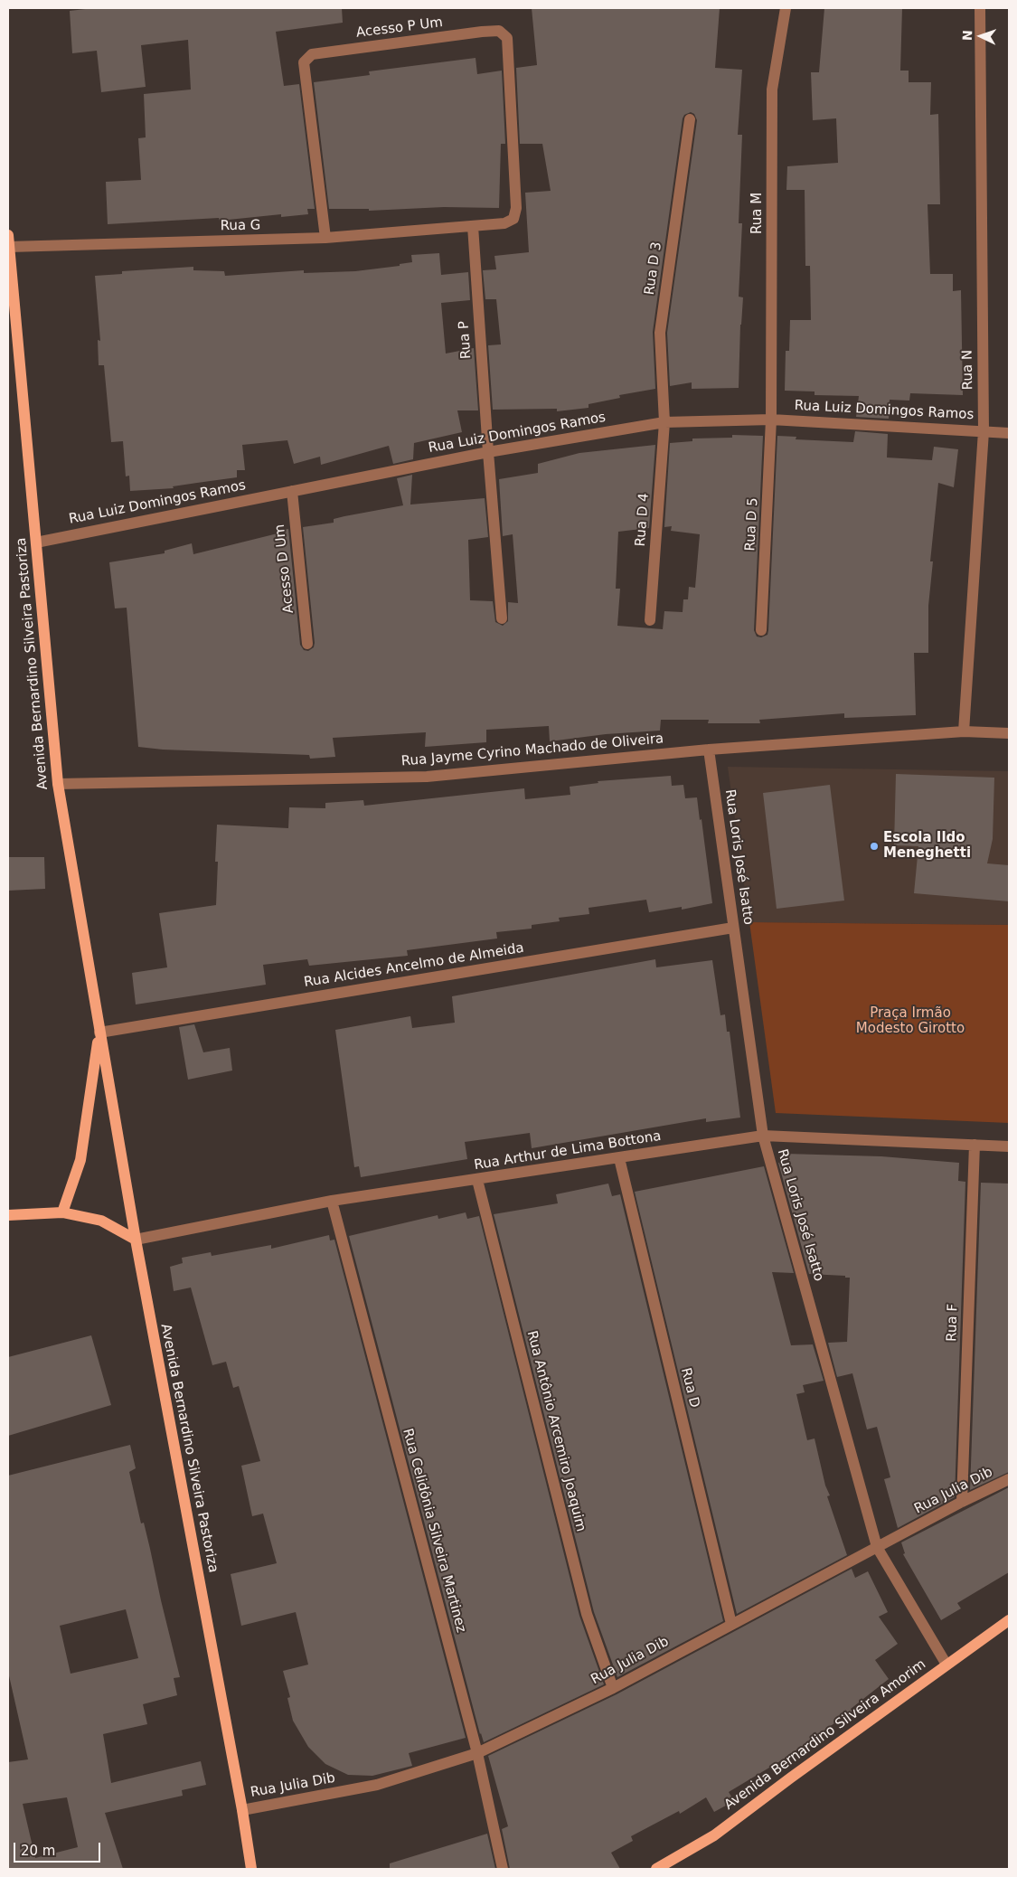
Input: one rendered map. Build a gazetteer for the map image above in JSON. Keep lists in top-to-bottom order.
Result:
{
  "streets": {
    "main road": ["Avenida Bernardino Silveira Pastoriza", "Avenida Bernardino Silveira Amorim"],
    "street": [
      "Acesso P Um",
      "Rua M",
      "Rua G",
      "Rua D 3",
      "Rua P",
      "Rua N",
      "Rua Luiz Domingos Ramos",
      "Rua D 4",
      "Rua D 5",
      "Acesso D Um",
      "Rua Jayme Cyrino Machado de Oliveira",
      "Rua Loris José Isatto",
      "Rua Alcides Ancelmo de Almeida",
      "Rua Arthur de Lima Bottona",
      "Rua F",
      "Rua D",
      "Rua Antônio Arcemiro Joaquim",
      "Rua Julia Dib",
      "Rua Celidônia Silveira Martinez"
    ]
  },
  "crossings": [
    ["Acesso P Um", "Rua G"],
    ["Acesso P Um", "Rua P"],
    ["Rua M", "Rua Luiz Domingos Ramos"],
    ["Rua M", "Rua D 5"],
    ["Rua G", "Rua P"],
    ["Rua G", "Avenida Bernardino Silveira Pastoriza"],
    ["Rua D 3", "Rua Luiz Domingos Ramos"],
    ["Rua D 3", "Rua D 4"],
    ["Rua P", "Rua Luiz Domingos Ramos"],
    ["Rua N", "Rua Luiz Domingos Ramos"],
    ["Rua N", "Rua Jayme Cyrino Machado de Oliveira"],
    ["Rua Luiz Domingos Ramos", "Rua D 4"],
    ["Rua Luiz Domingos Ramos", "Rua D 5"],
    ["Rua Luiz Domingos Ramos", "Acesso D Um"],
    ["Rua Luiz Domingos Ramos", "Avenida Bernardino Silveira Pastoriza"],
    ["Avenida Bernardino Silveira Pastoriza", "Rua Jayme Cyrino Machado de Oliveira"],
    ["Avenida Bernardino Silveira Pastoriza", "Rua Alcides Ancelmo de Almeida"],
    ["Avenida Bernardino Silveira Pastoriza", "Rua Arthur de Lima Bottona"],
    ["Avenida Bernardino Silveira Pastoriza", "Rua Julia Dib"],
    ["Rua Jayme Cyrino Machado de Oliveira", "Rua Loris José Isatto"],
    ["Rua Loris José Isatto", "Rua Alcides Ancelmo de Almeida"],
    ["Rua Loris José Isatto", "Rua Arthur de Lima Bottona"],
    ["Rua Loris José Isatto", "Rua Julia Dib"],
    ["Rua Loris José Isatto", "Avenida Bernardino Silveira Amorim"],
    ["Rua Arthur de Lima Bottona", "Rua F"],
    ["Rua Arthur de Lima Bottona", "Rua D"],
    ["Rua Arthur de Lima Bottona", "Rua Antônio Arcemiro Joaquim"],
    ["Rua Arthur de Lima Bottona", "Rua Celidônia Silveira Martinez"],
    ["Rua F", "Rua Julia Dib"],
    ["Rua D", "Rua Julia Dib"],
    ["Rua Antônio Arcemiro Joaquim", "Rua Julia Dib"],
    ["Rua Julia Dib", "Rua Celidônia Silveira Martinez"]
  ],
  "parks": ["Praça Irmão Modesto Girotto"],
  "places": ["Escola Ildo Meneghetti"],
  "scale_bar": "20 m",
  "north": "left"
}
